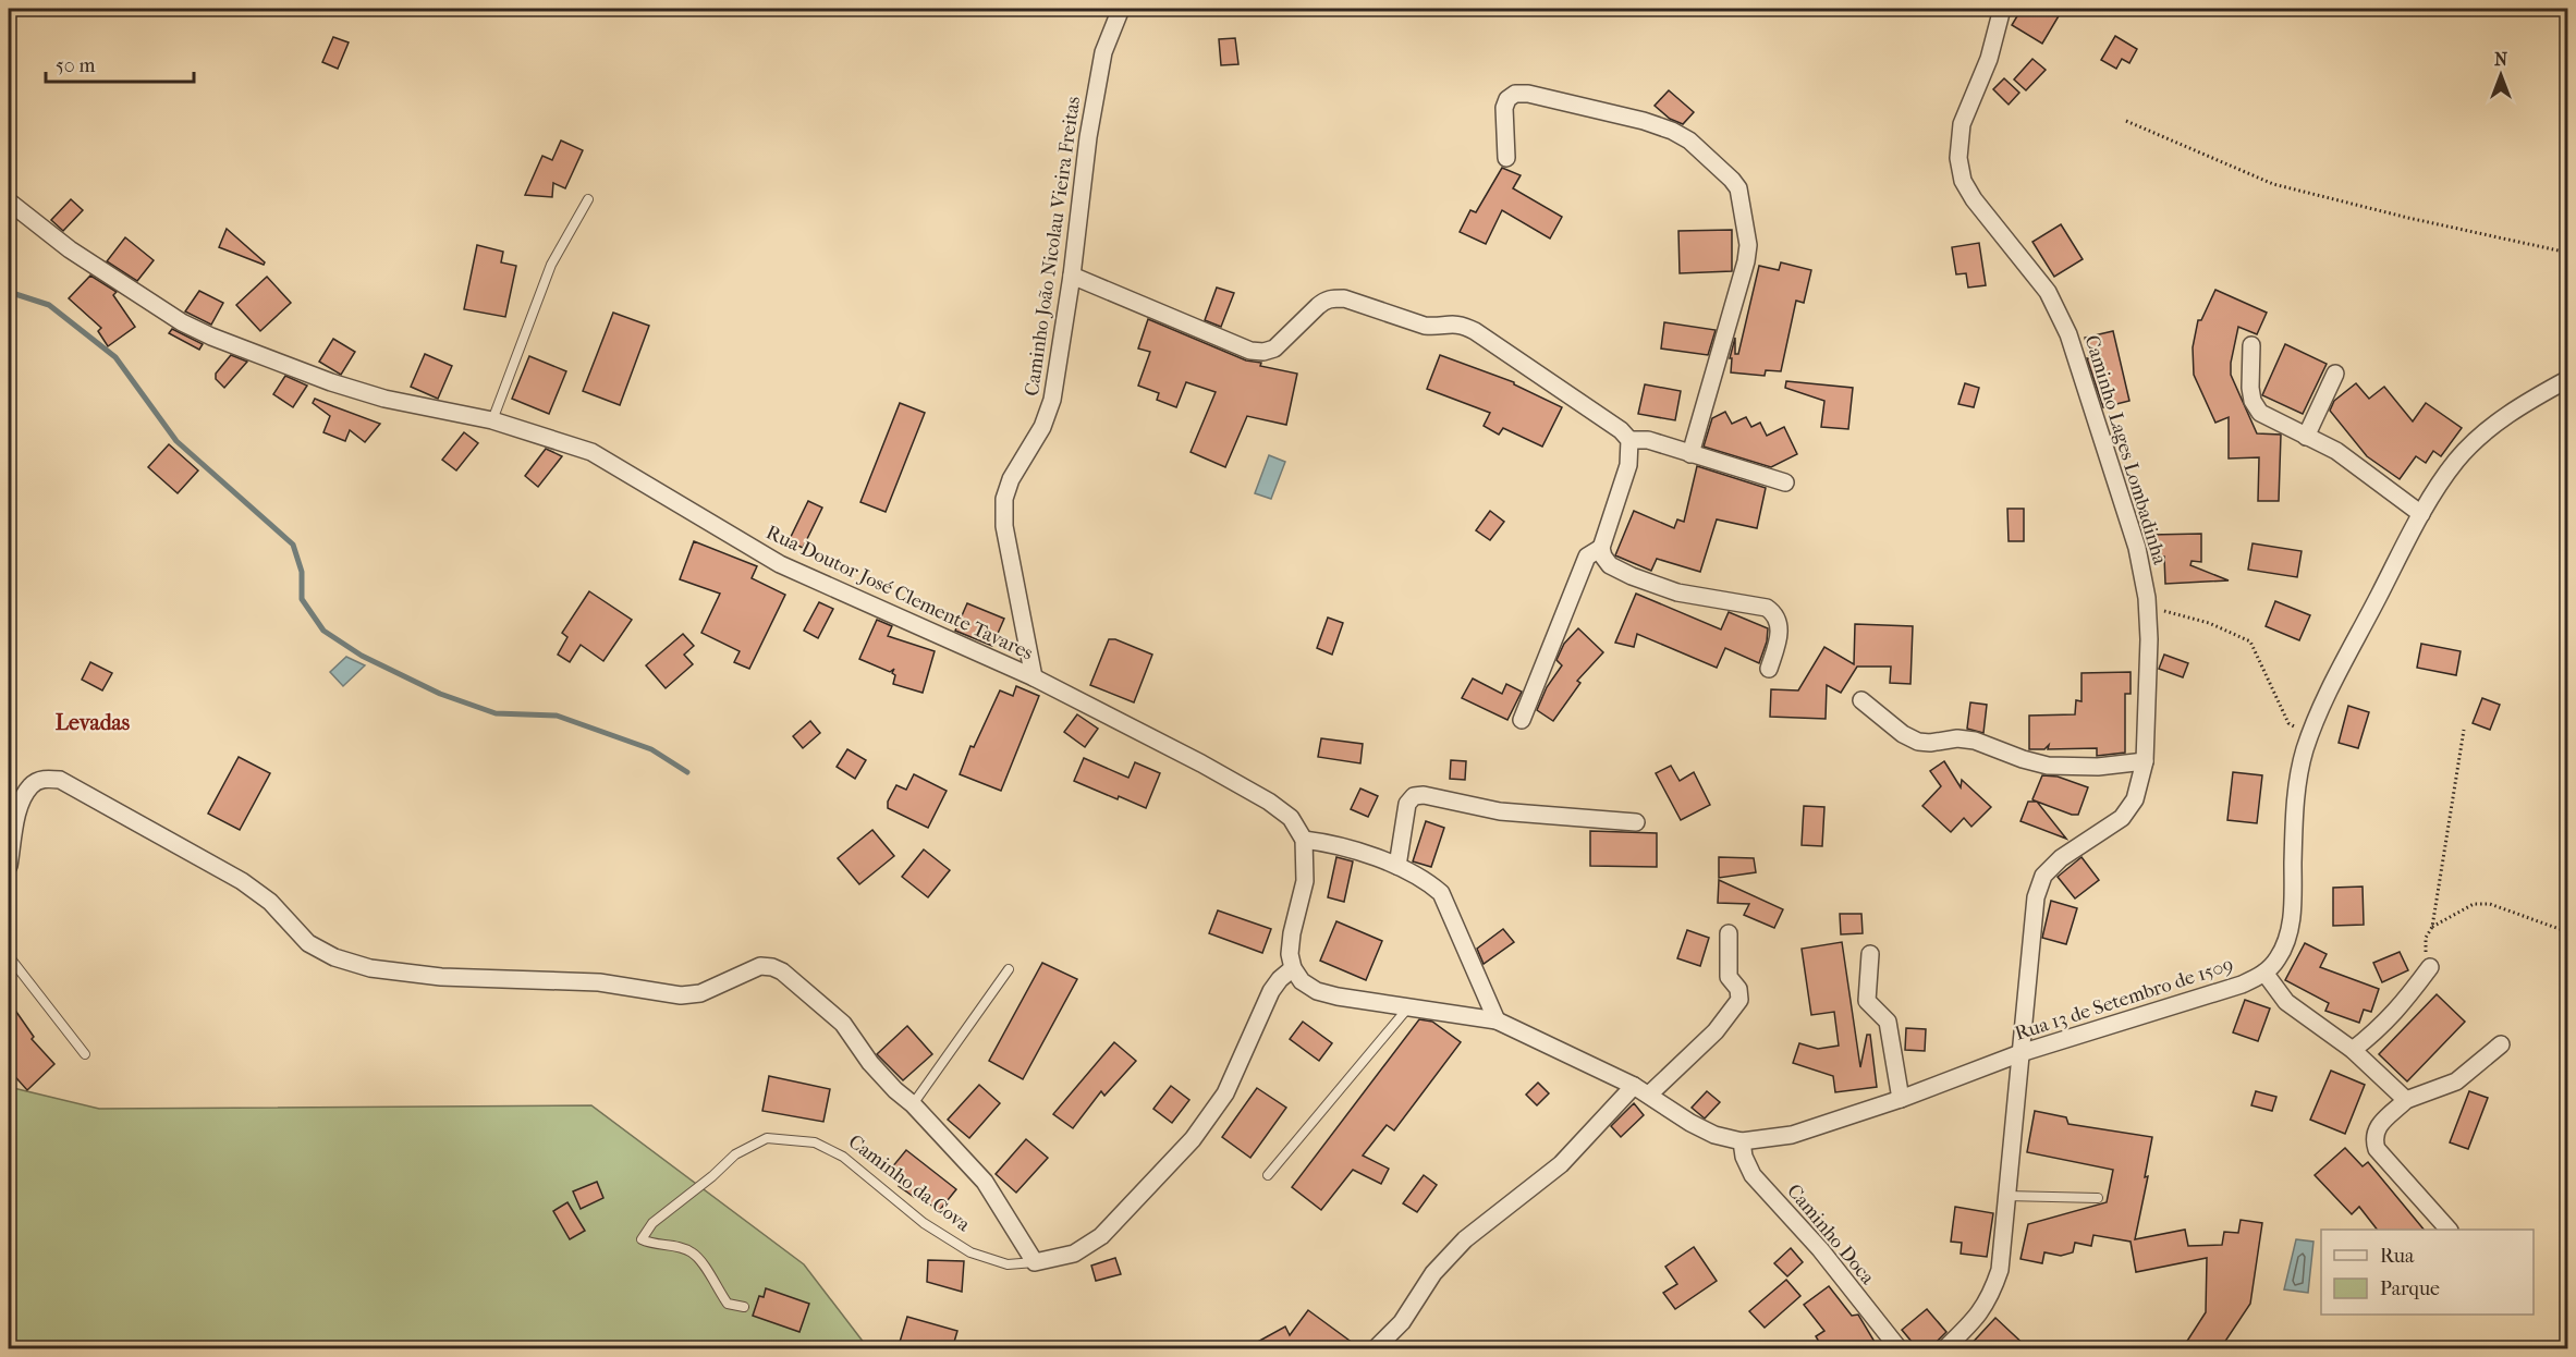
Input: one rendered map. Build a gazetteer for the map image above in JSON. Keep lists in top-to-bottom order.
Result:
{
  "streets": {
    "street": [
      "Caminho João Nicolau Vieira Freitas",
      "Caminho Lages Lombadinha",
      "Rua Doutor José Clemente Tavares",
      "Rua 13 de Setembro de 1509",
      "Caminho da Cova",
      "Caminho Doca"
    ]
  },
  "crossings": [
    ["Caminho João Nicolau Vieira Freitas", "Rua Doutor José Clemente Tavares"],
    ["Caminho Lages Lombadinha", "Rua 13 de Setembro de 1509"],
    ["Rua 13 de Setembro de 1509", "Caminho Doca"]
  ],
  "districts": ["Levadas"],
  "legend": ["Rua", "Parque"],
  "scale_bar": "50 m",
  "north": "top"
}
